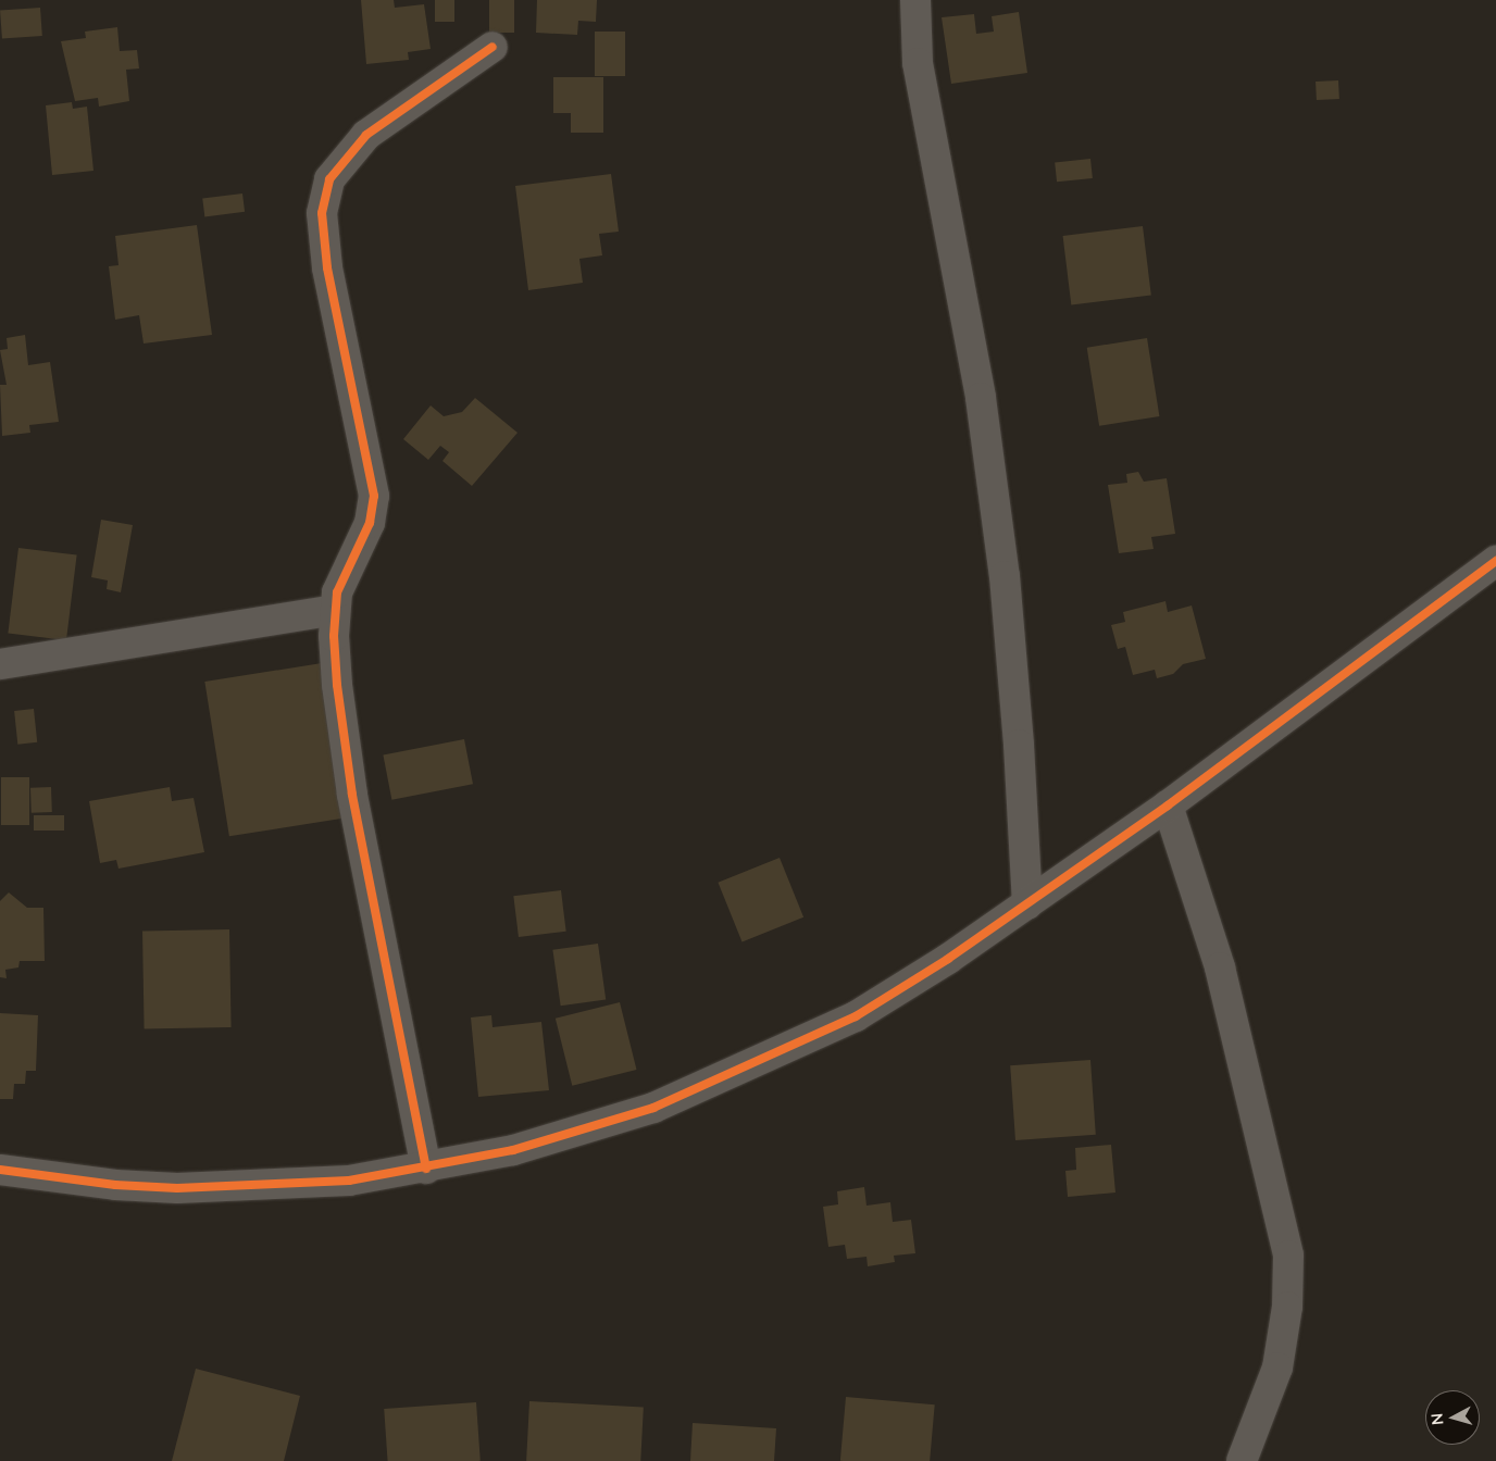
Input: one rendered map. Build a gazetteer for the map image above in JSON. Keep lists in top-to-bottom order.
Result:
{
  "north": "left"
}
